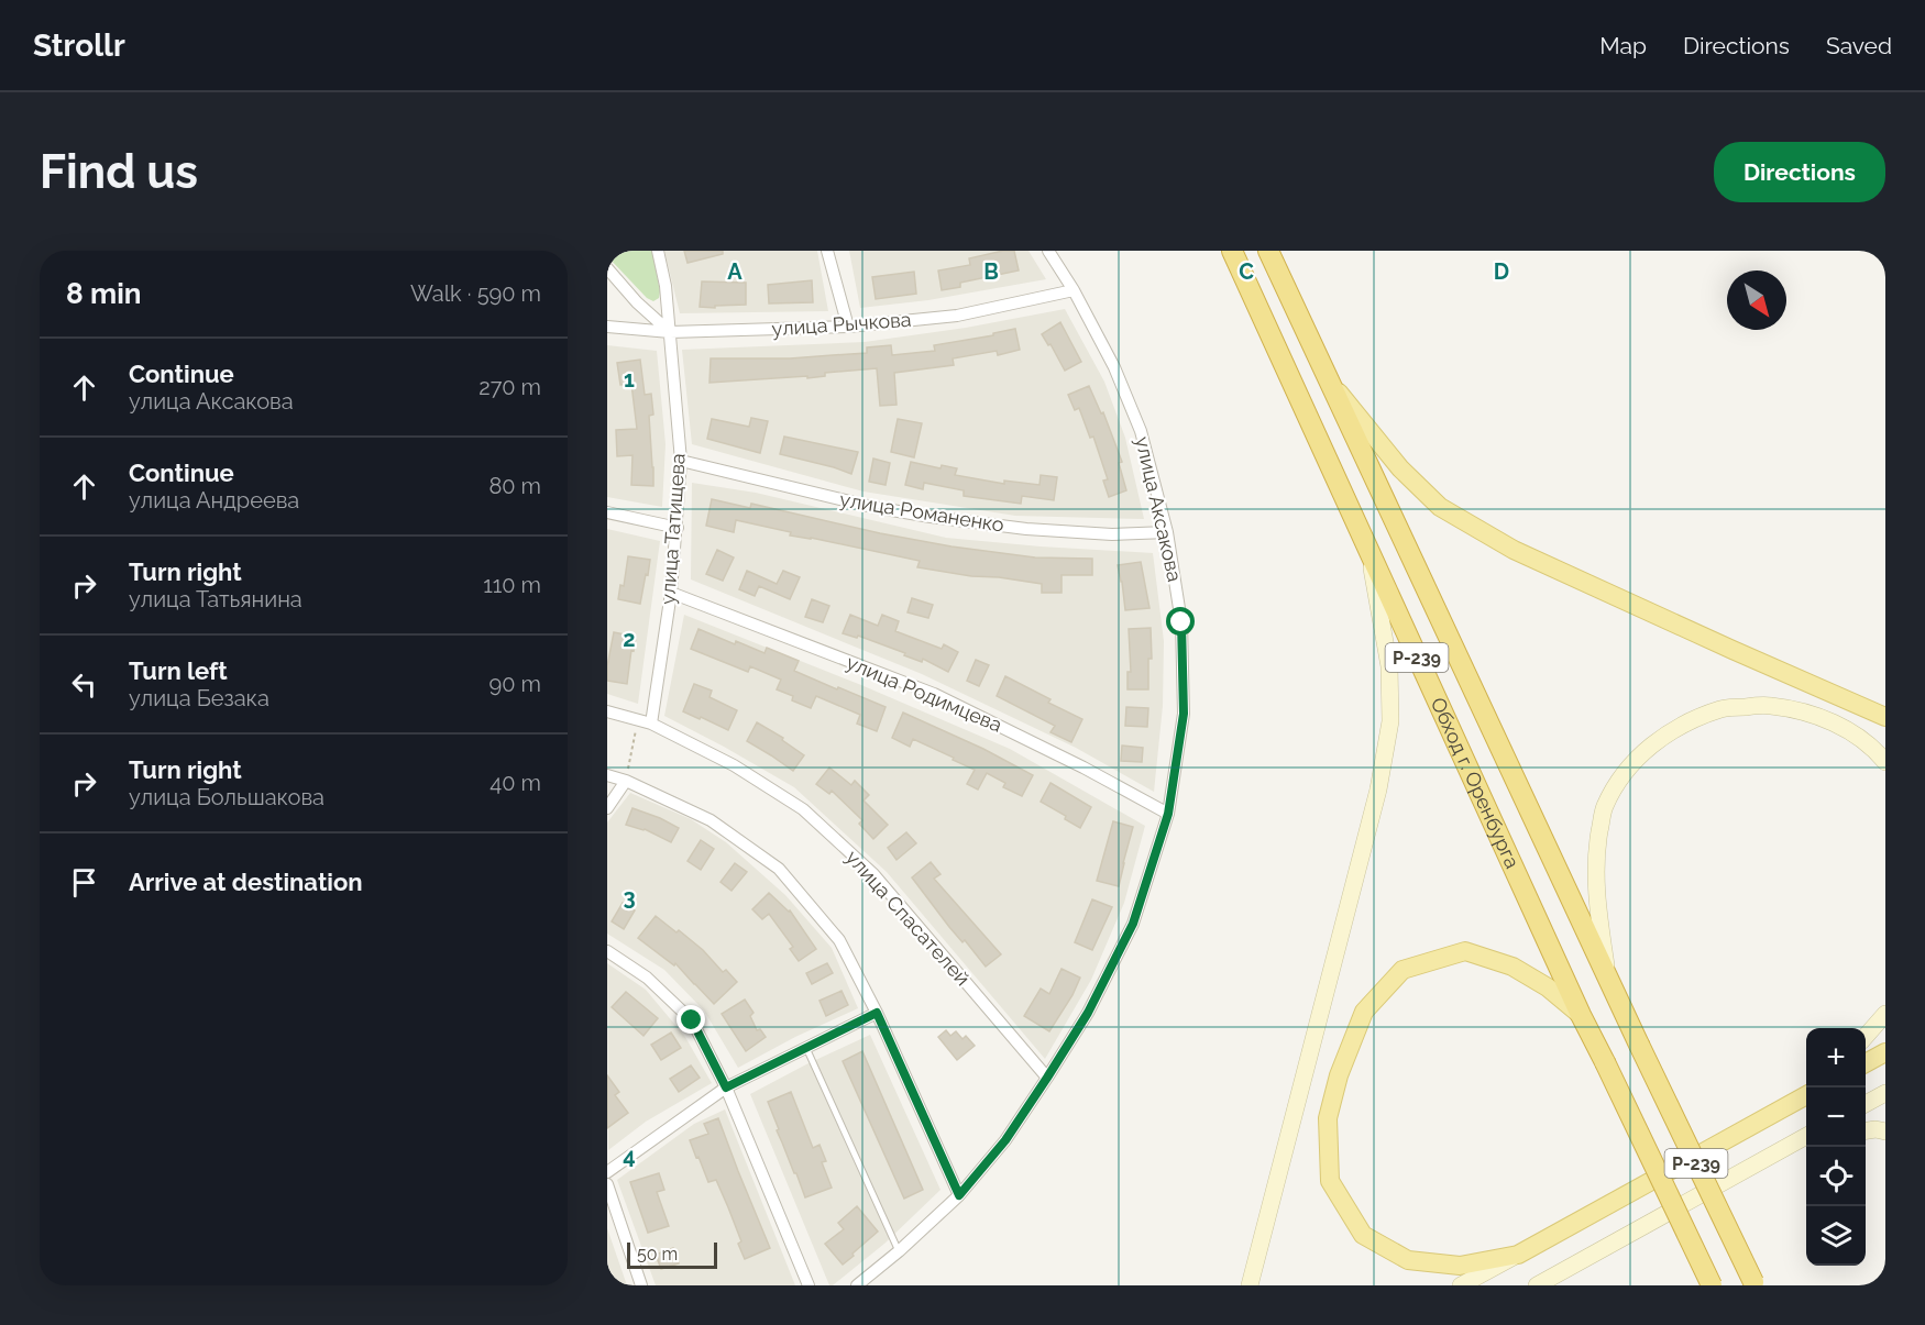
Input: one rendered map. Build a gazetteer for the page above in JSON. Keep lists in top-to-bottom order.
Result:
{
  "streets": {
    "highway": ["Р-239", "Обход г. Оренбурга"],
    "street": [
      "улица Рычкова",
      "улица Аксакова",
      "улица Романенко",
      "улица Татищева",
      "улица Родимцева",
      "улица Спасателей"
    ]
  },
  "crossings": [
    ["улица Рычкова", "улица Аксакова"],
    ["улица Рычкова", "улица Татищева"],
    ["улица Аксакова", "улица Романенко"],
    ["улица Аксакова", "улица Родимцева"],
    ["улица Аксакова", "улица Спасателей"],
    ["улица Романенко", "улица Татищева"],
    ["улица Татищева", "улица Родимцева"],
    ["улица Татищева", "улица Спасателей"]
  ],
  "scale_bar": "50 m",
  "north": "bottom right",
  "page": {
    "header": "Strollr",
    "nav": ["Map", "Directions", "Saved"],
    "buttons": "Directions",
    "title": "Find us",
    "heading": ["8 min", "Walk · 590 m"],
    "list": [
      ["Continue", "улица Аксакова", "270 m"],
      ["Continue", "улица Андреева", "80 m"],
      ["Turn right", "улица Татьянина", "110 m"],
      ["Turn left", "улица Безака", "90 m"],
      ["Turn right", "улица Большакова", "40 m"],
      "Arrive at destination"
    ],
    "map_buttons": ["+", "−"],
    "scale": "50 m"
  },
  "grid": {
    "columns": [
      "A",
      "B",
      "C",
      "D"
    ],
    "rows": [
      "1",
      "2",
      "3",
      "4"
    ]
  }
}
